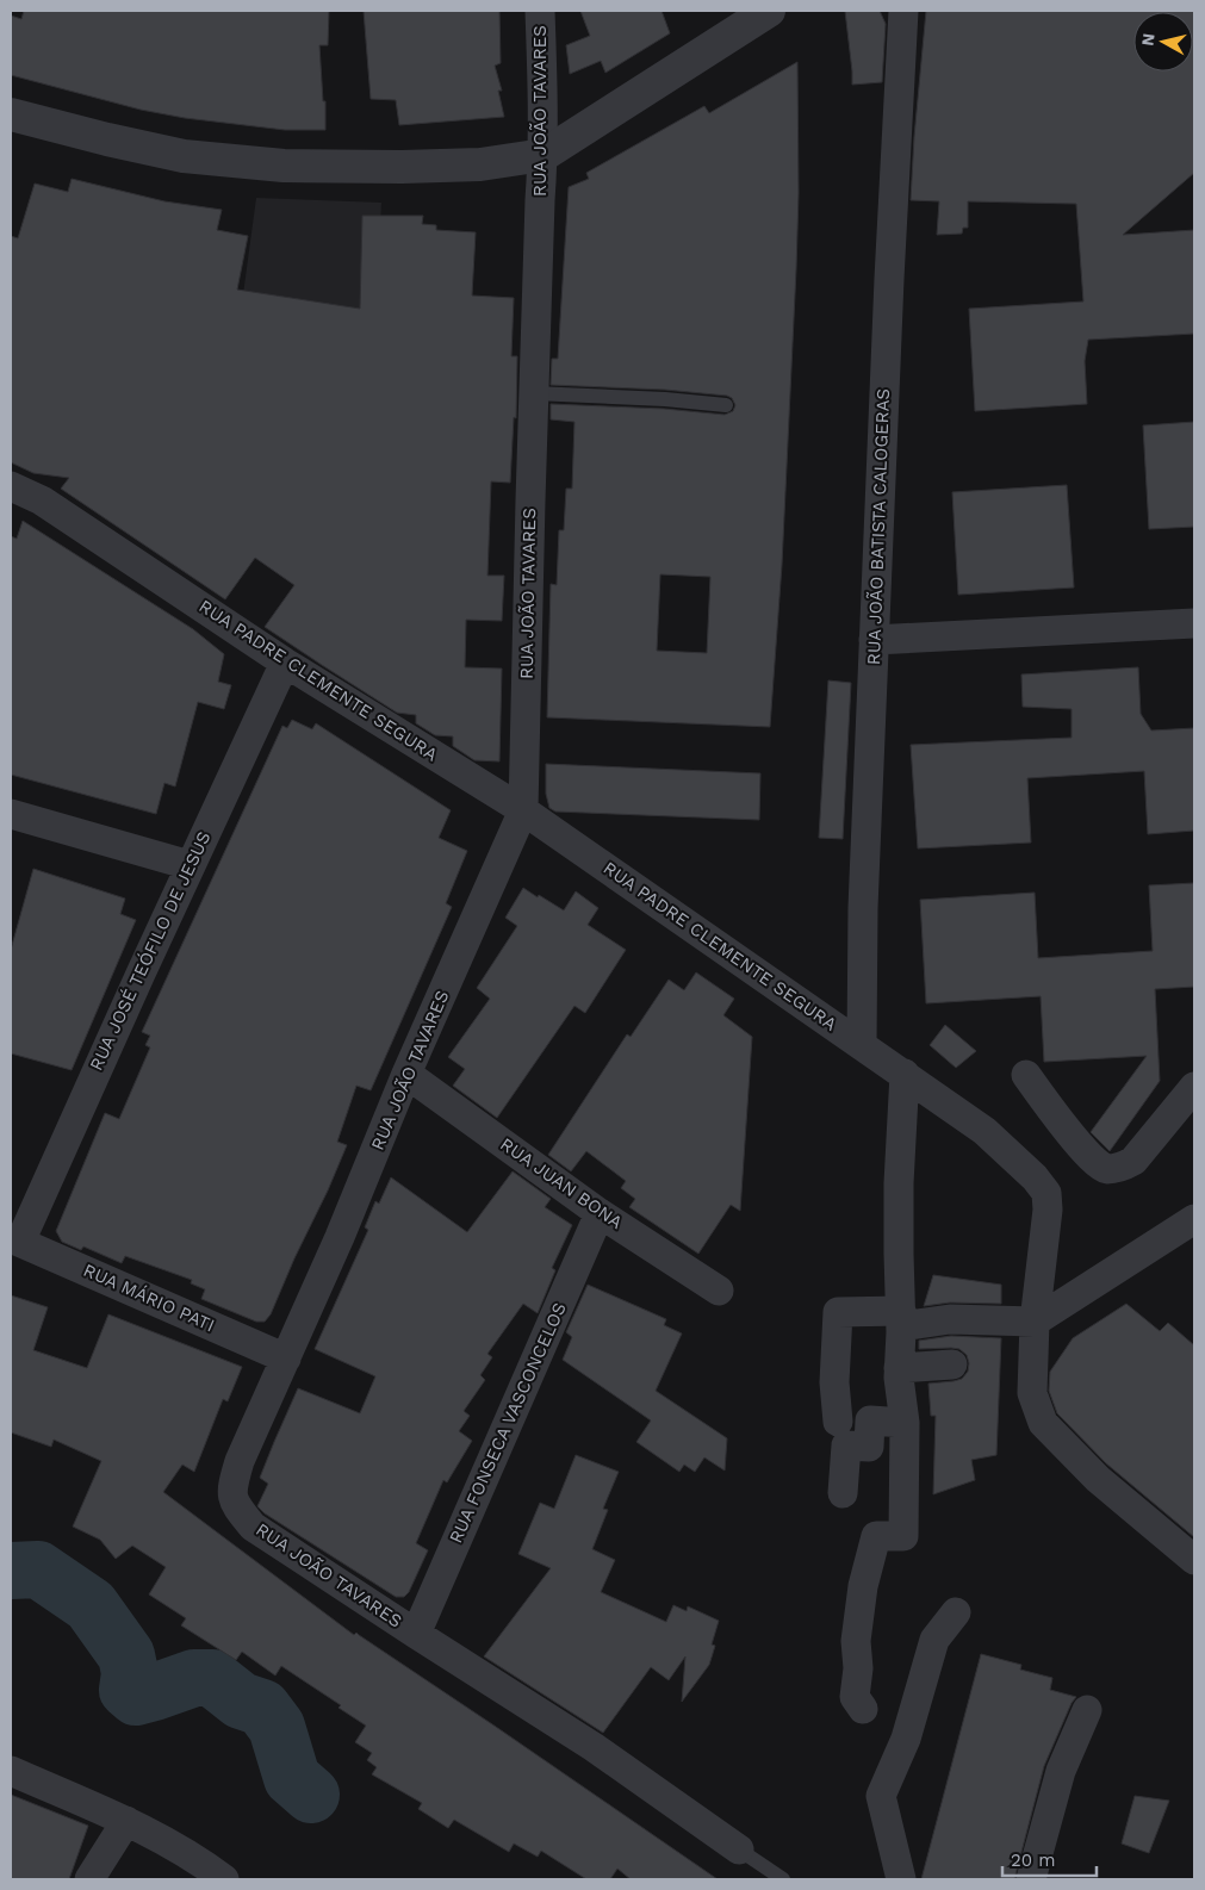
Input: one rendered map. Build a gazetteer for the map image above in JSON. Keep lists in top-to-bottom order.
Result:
{
  "streets": {
    "street": [
      "RUA JOÃO TAVARES",
      "RUA JOÃO BATISTA CALOGERAS",
      "RUA PADRE CLEMENTE SEGURA",
      "RUA JOSÉ TEÓFILO DE JESUS",
      "RUA JUAN BONA",
      "RUA MÁRIO PATI",
      "RUA FONSECA VASCONCELOS"
    ]
  },
  "crossings": [
    ["RUA JOÃO TAVARES", "RUA PADRE CLEMENTE SEGURA"],
    ["RUA JOÃO TAVARES", "RUA JUAN BONA"],
    ["RUA JOÃO TAVARES", "RUA MÁRIO PATI"],
    ["RUA JOÃO TAVARES", "RUA FONSECA VASCONCELOS"],
    ["RUA JOÃO BATISTA CALOGERAS", "RUA PADRE CLEMENTE SEGURA"],
    ["RUA PADRE CLEMENTE SEGURA", "RUA JOSÉ TEÓFILO DE JESUS"],
    ["RUA JOSÉ TEÓFILO DE JESUS", "RUA MÁRIO PATI"],
    ["RUA JUAN BONA", "RUA FONSECA VASCONCELOS"]
  ],
  "scale_bar": "20 m",
  "north": "left"
}
